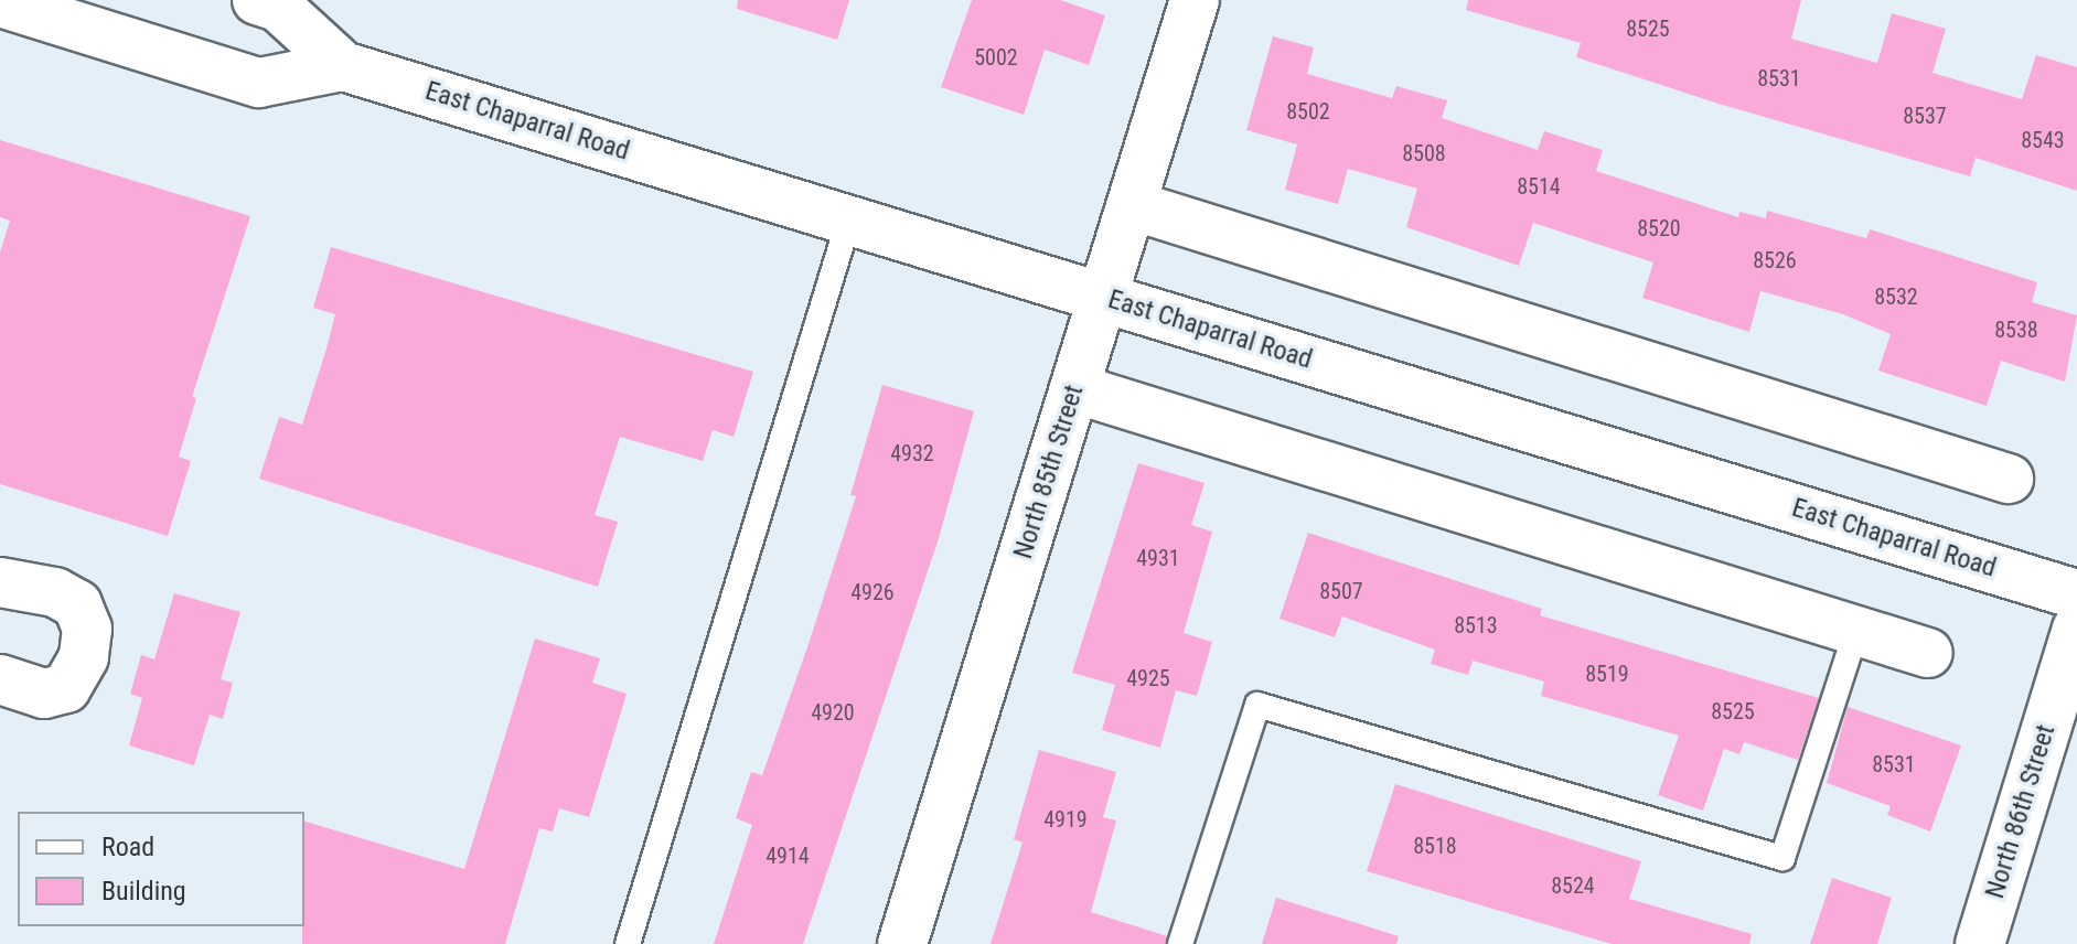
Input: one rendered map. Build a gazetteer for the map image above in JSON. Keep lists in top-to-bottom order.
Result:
{
  "streets": {
    "street": ["East Chaparral Road", "North 85th Street", "North 86th Street"]
  },
  "crossings": [
    ["East Chaparral Road", "North 85th Street"]
  ],
  "house_numbers": [
    "8525",
    "5002",
    "8531",
    "8502",
    "8537",
    "8543",
    "8508",
    "8514",
    "8520",
    "8526",
    "8532",
    "8538",
    "4932",
    "4931",
    "8507",
    "4926",
    "8513",
    "8519",
    "4925",
    "8525",
    "4920",
    "8531",
    "4919",
    "8518",
    "4914",
    "8524"
  ],
  "legend": ["Road", "Building"]
}
